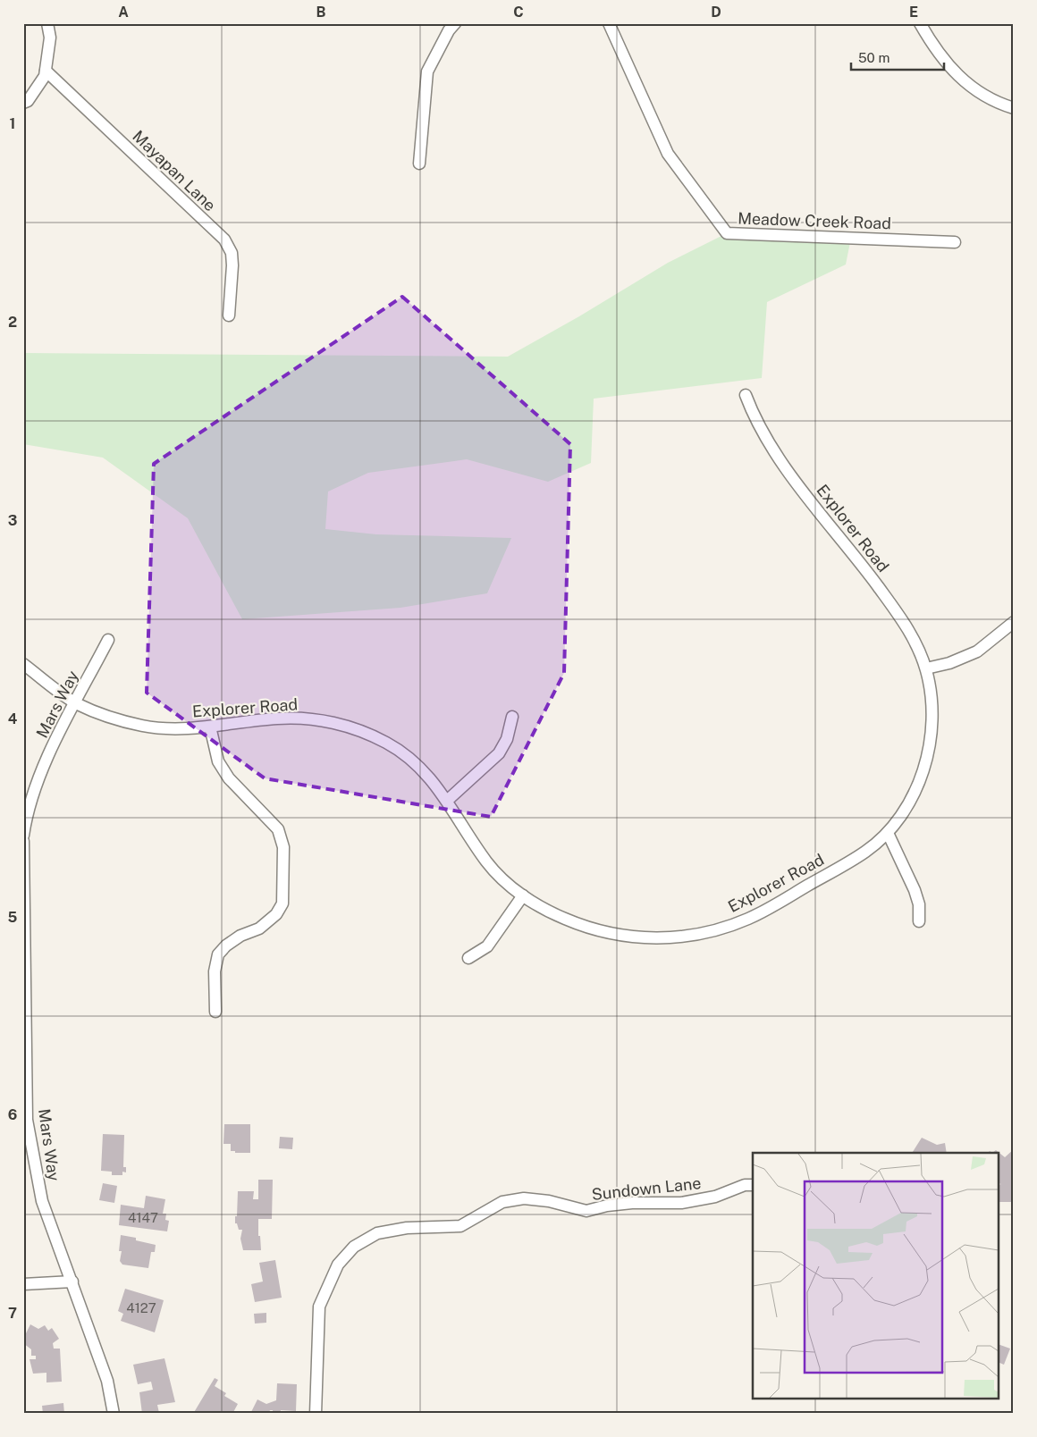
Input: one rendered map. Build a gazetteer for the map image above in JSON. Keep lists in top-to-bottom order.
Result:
{
  "streets": {
    "street": [
      "Mayapan Lane",
      "Meadow Creek Road",
      "Explorer Road",
      "Mars Way",
      "Sundown Lane"
    ]
  },
  "crossings": [
    ["Explorer Road", "Mars Way"]
  ],
  "house_numbers": ["4147", "4127"],
  "scale_bar": "50 m",
  "grid": {
    "columns": [
      "A",
      "B",
      "C",
      "D",
      "E"
    ],
    "rows": [
      "1",
      "2",
      "3",
      "4",
      "5",
      "6",
      "7"
    ]
  }
}
